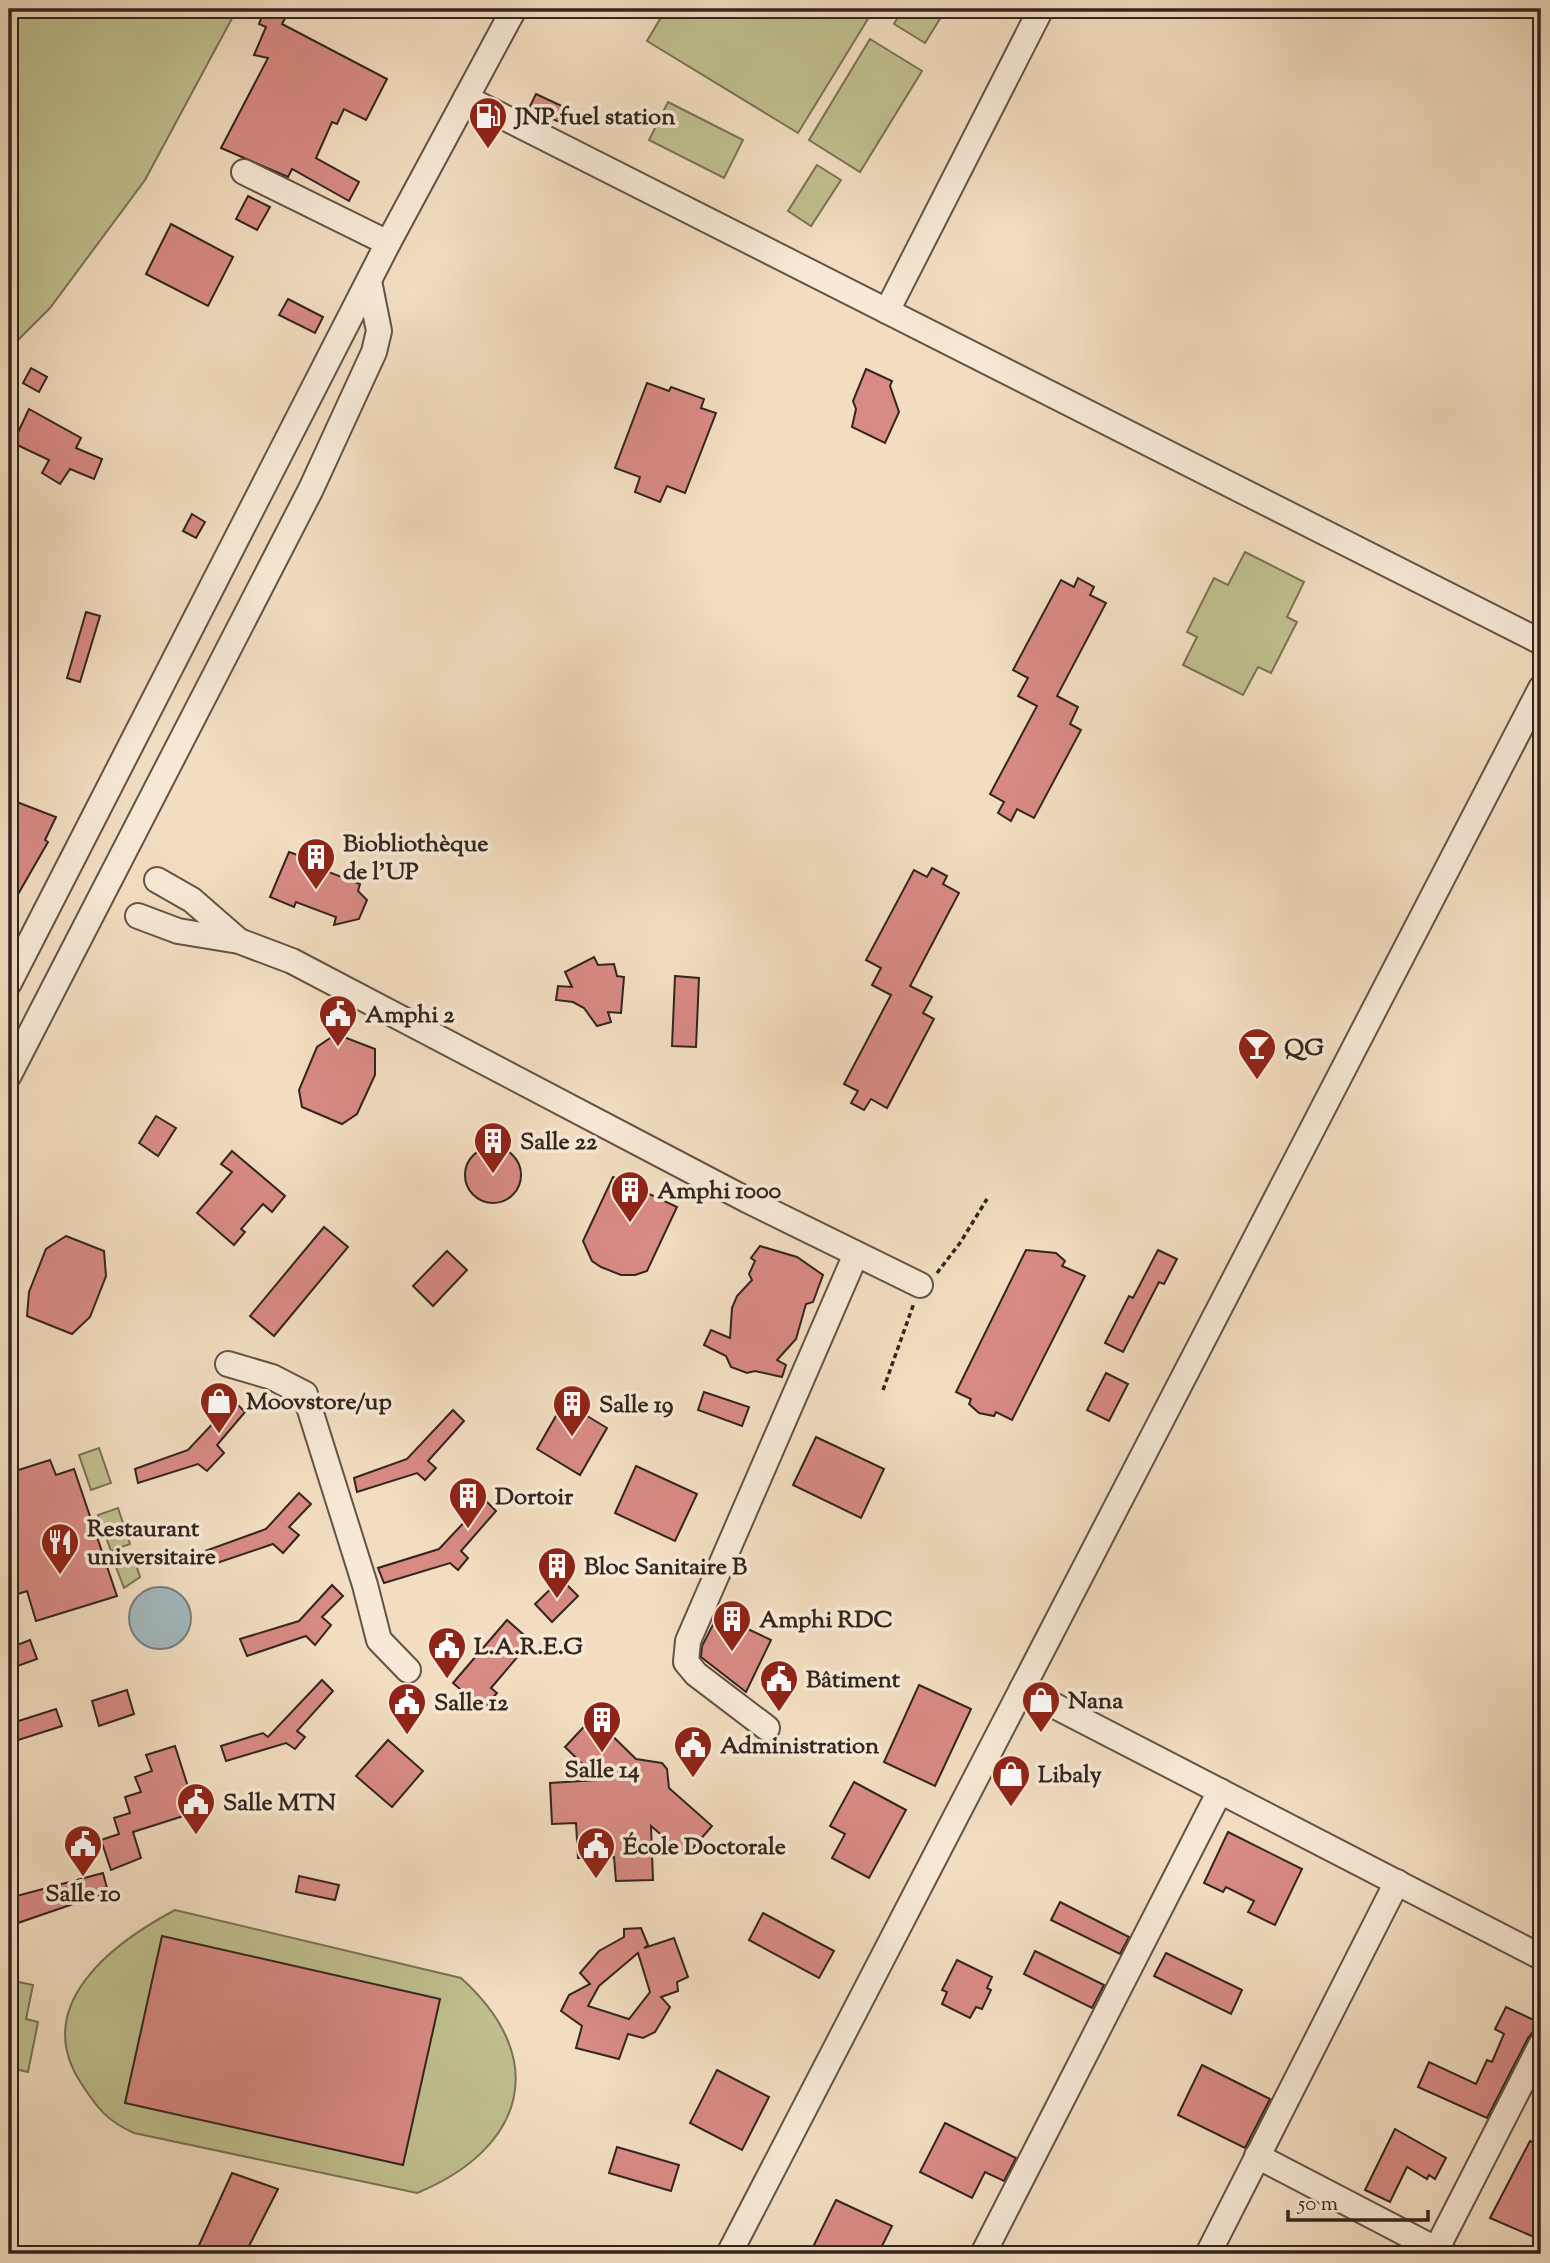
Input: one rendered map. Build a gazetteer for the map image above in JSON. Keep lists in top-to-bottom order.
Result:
{
  "places": {
    "fuel station": ["JNP fuel station"],
    "building": [
      "Biobliothèque de l'UP",
      "Salle 22",
      "Amphi 1000",
      "Salle 19",
      "Dortoir",
      "Bloc Sanitaire B",
      "Amphi RDC",
      "Salle 14"
    ],
    "public building": [
      "Amphi 2",
      "L.A.R.E.G",
      "Bâtiment",
      "Salle 12",
      "Administration",
      "Salle MTN",
      "Salle 10",
      "École Doctorale"
    ],
    "bar": ["QG"],
    "shop": ["Moovstore/up", "Nana", "Libaly"],
    "restaurant": ["Restaurant universitaire"]
  },
  "scale_bar": "50 m"
}
